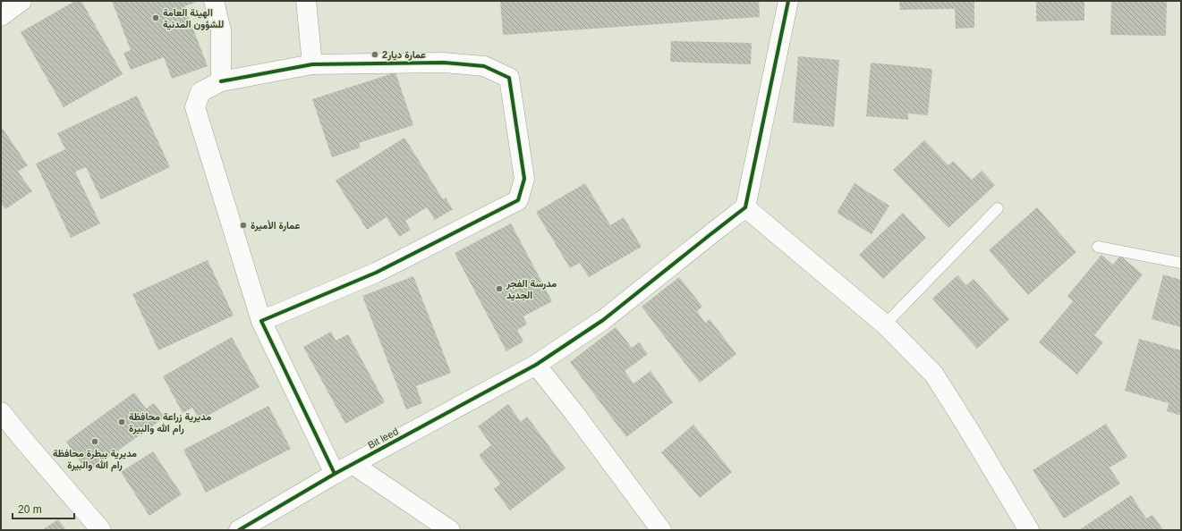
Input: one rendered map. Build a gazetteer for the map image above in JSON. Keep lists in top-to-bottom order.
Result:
{
  "streets": {
    "street": ["Bit leed"]
  },
  "places": [
    "الهيئة العامة للشؤون المدنية",
    "عمارة ديار2",
    "عمارة الأميرة",
    "مدرسة الفجر الجديد",
    "مديرية زراعة محافظة رام الله والبيرة",
    "مديرية بيطرة محافظة رام الله والبيرة"
  ],
  "scale_bar": "20 m"
}
